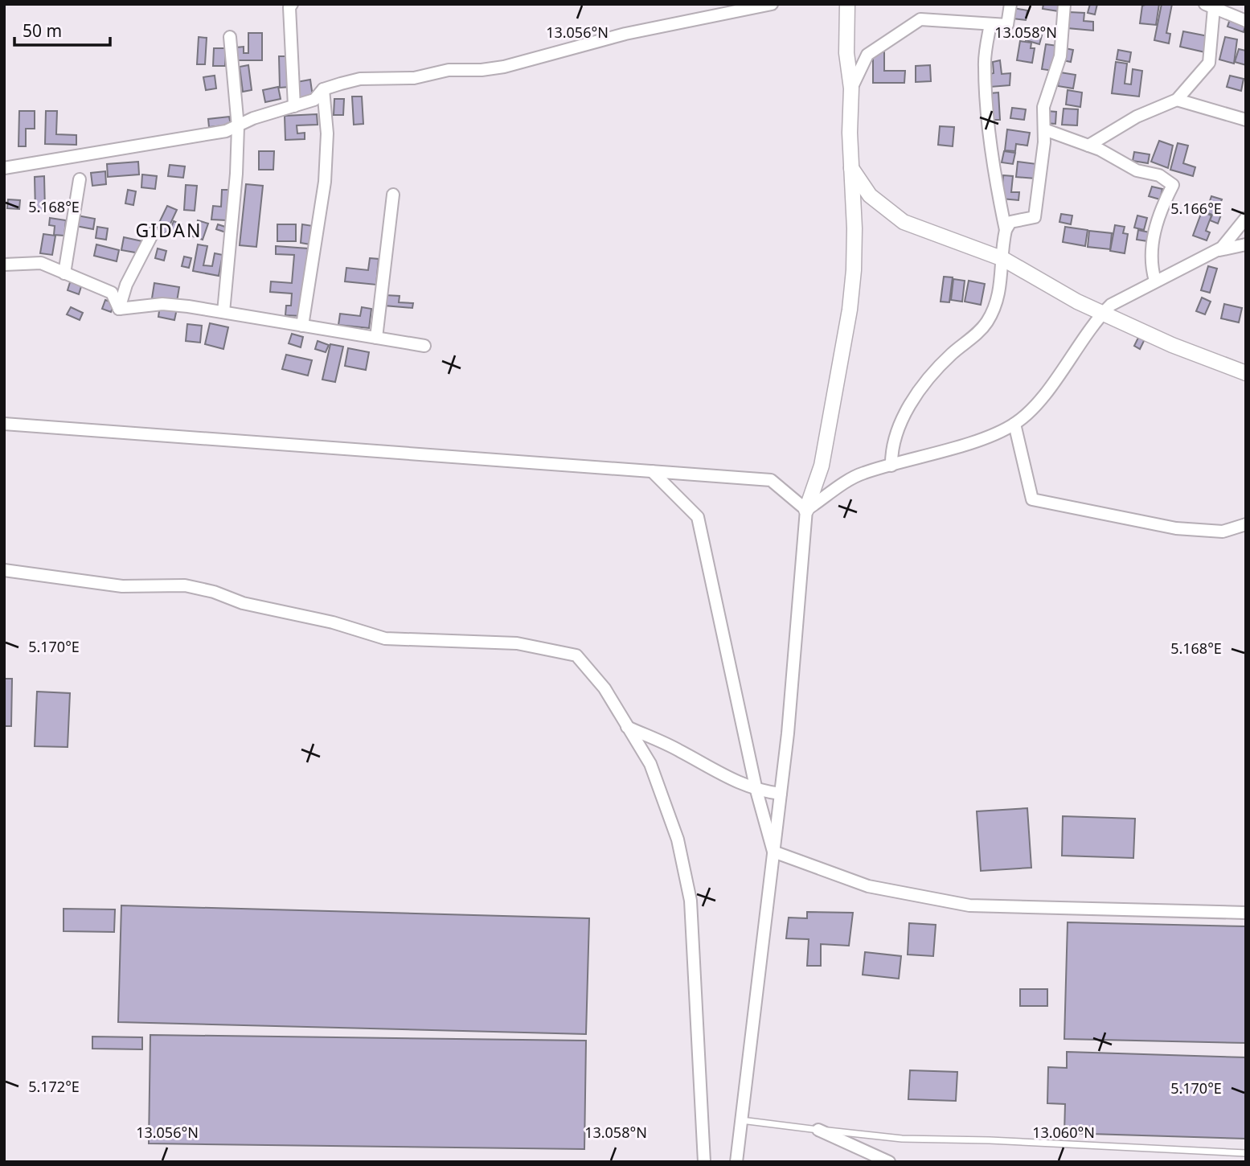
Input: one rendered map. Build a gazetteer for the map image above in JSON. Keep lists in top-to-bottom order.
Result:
{
  "districts": ["GIDAN"],
  "scale_bar": "50 m",
  "coordinates": [
    "13.056°N",
    "13.058°N",
    "5.168°E",
    "5.166°E",
    "5.170°E",
    "5.172°E",
    "13.060°N"
  ]
}
